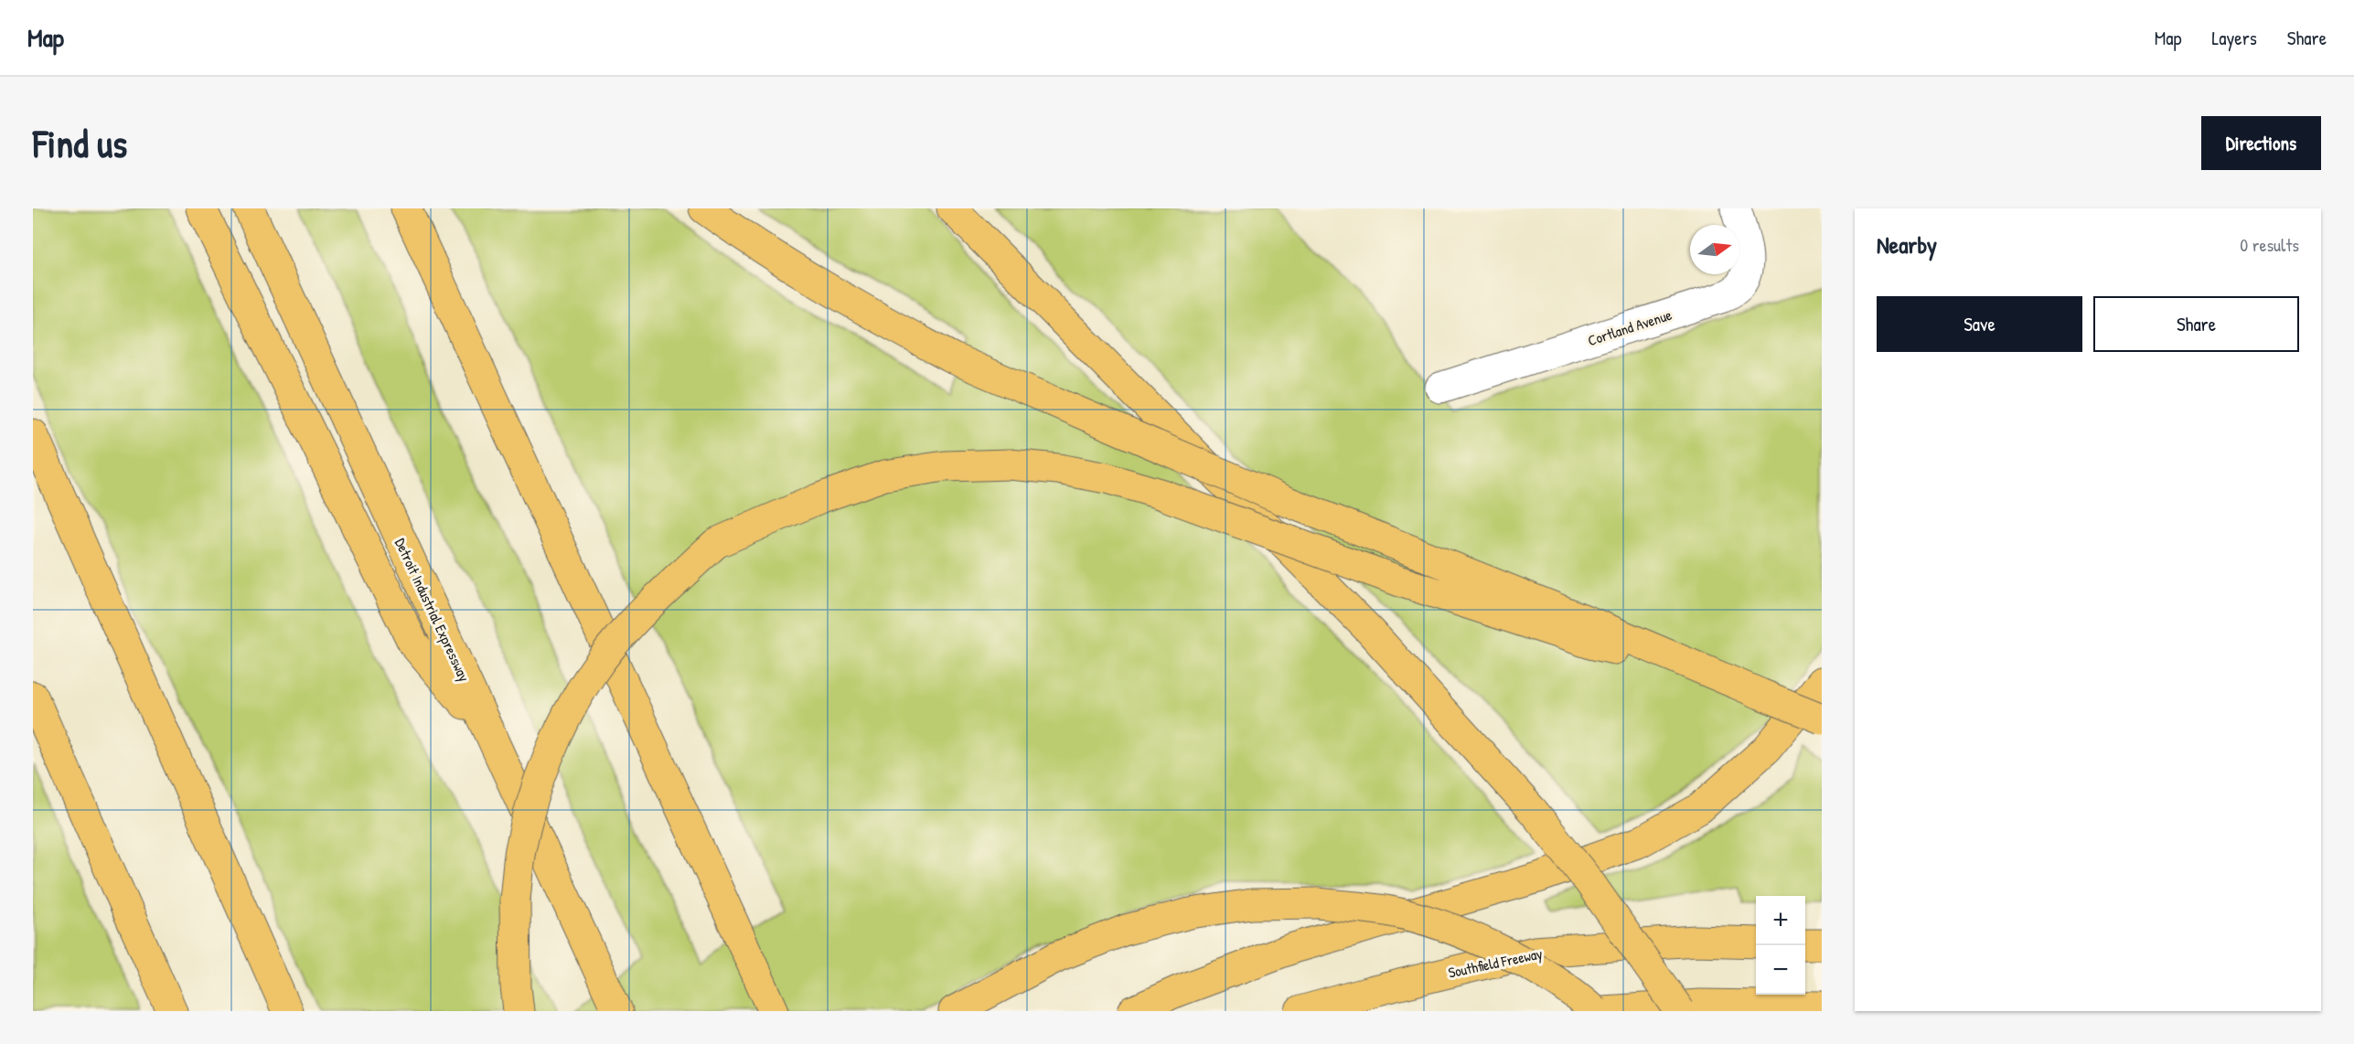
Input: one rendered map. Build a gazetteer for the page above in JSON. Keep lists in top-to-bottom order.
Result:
{
  "streets": {
    "highway": ["Detroit Industrial Expressway", "Southfield Freeway"],
    "street": ["Cortland Avenue"]
  },
  "north": "right",
  "page": {
    "header": "Map",
    "nav": ["Map", "Layers", "Share"],
    "buttons": [
      "Directions",
      ["Save", "Share"]
    ],
    "title": "Find us",
    "heading": ["Nearby", "0 results"],
    "map_buttons": ["+", "−"]
  }
}
